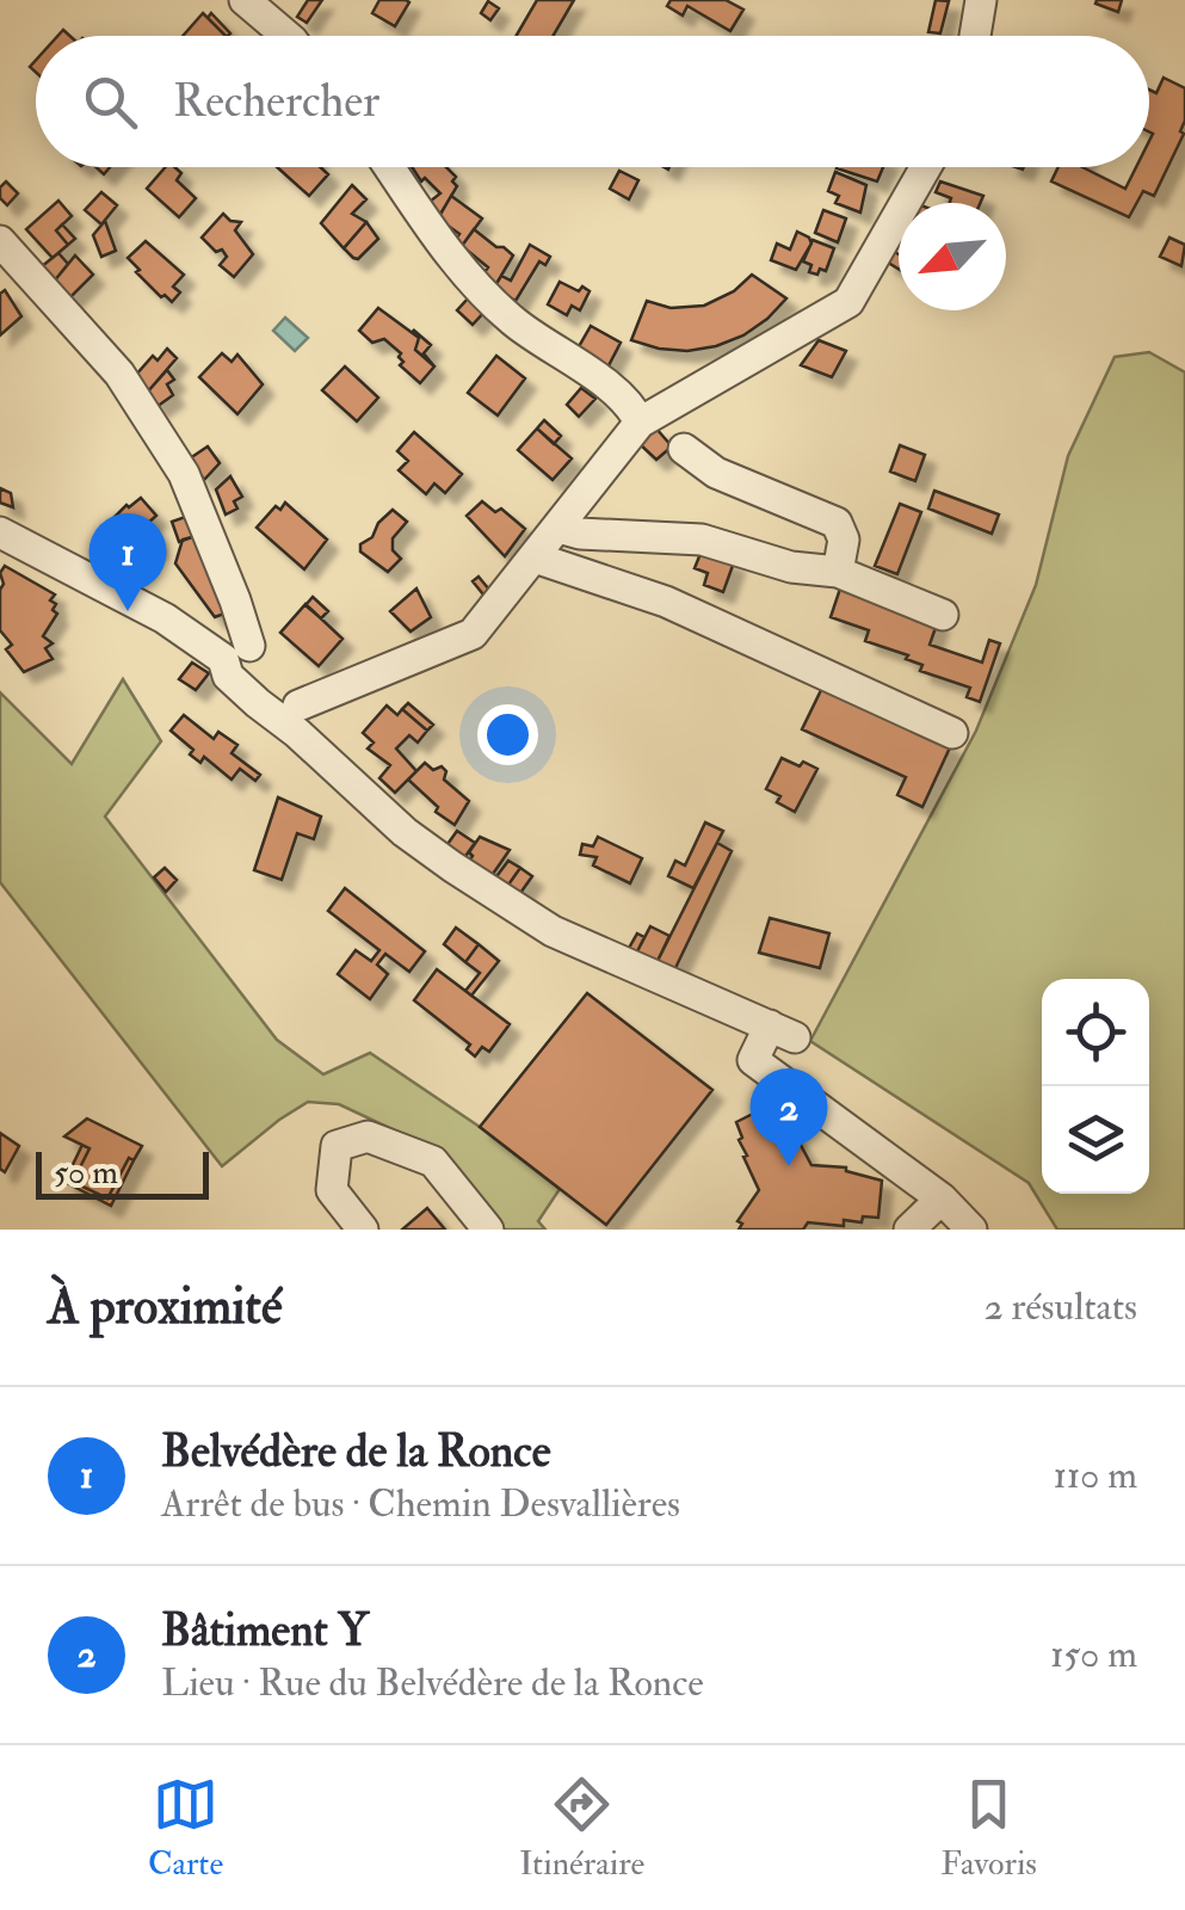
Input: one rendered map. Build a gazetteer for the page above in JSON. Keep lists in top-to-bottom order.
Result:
{
  "scale_bar": "50 m",
  "north": "bottom left",
  "page": {
    "search": "Rechercher",
    "pins": ["1", "2"],
    "scale": "50 m",
    "heading": ["À proximité", "2 résultats"],
    "list": [
      {
        "mark": "1",
        "name": "Belvédère de la Ronce",
        "note": "Arrêt de bus · Chemin Desvallières",
        "value": "110 m"
      },
      {
        "mark": "2",
        "name": "Bâtiment Y",
        "note": "Lieu · Rue du Belvédère de la Ronce",
        "value": "150 m"
      }
    ],
    "nav": ["Carte", "Itinéraire", "Favoris"]
  }
}
